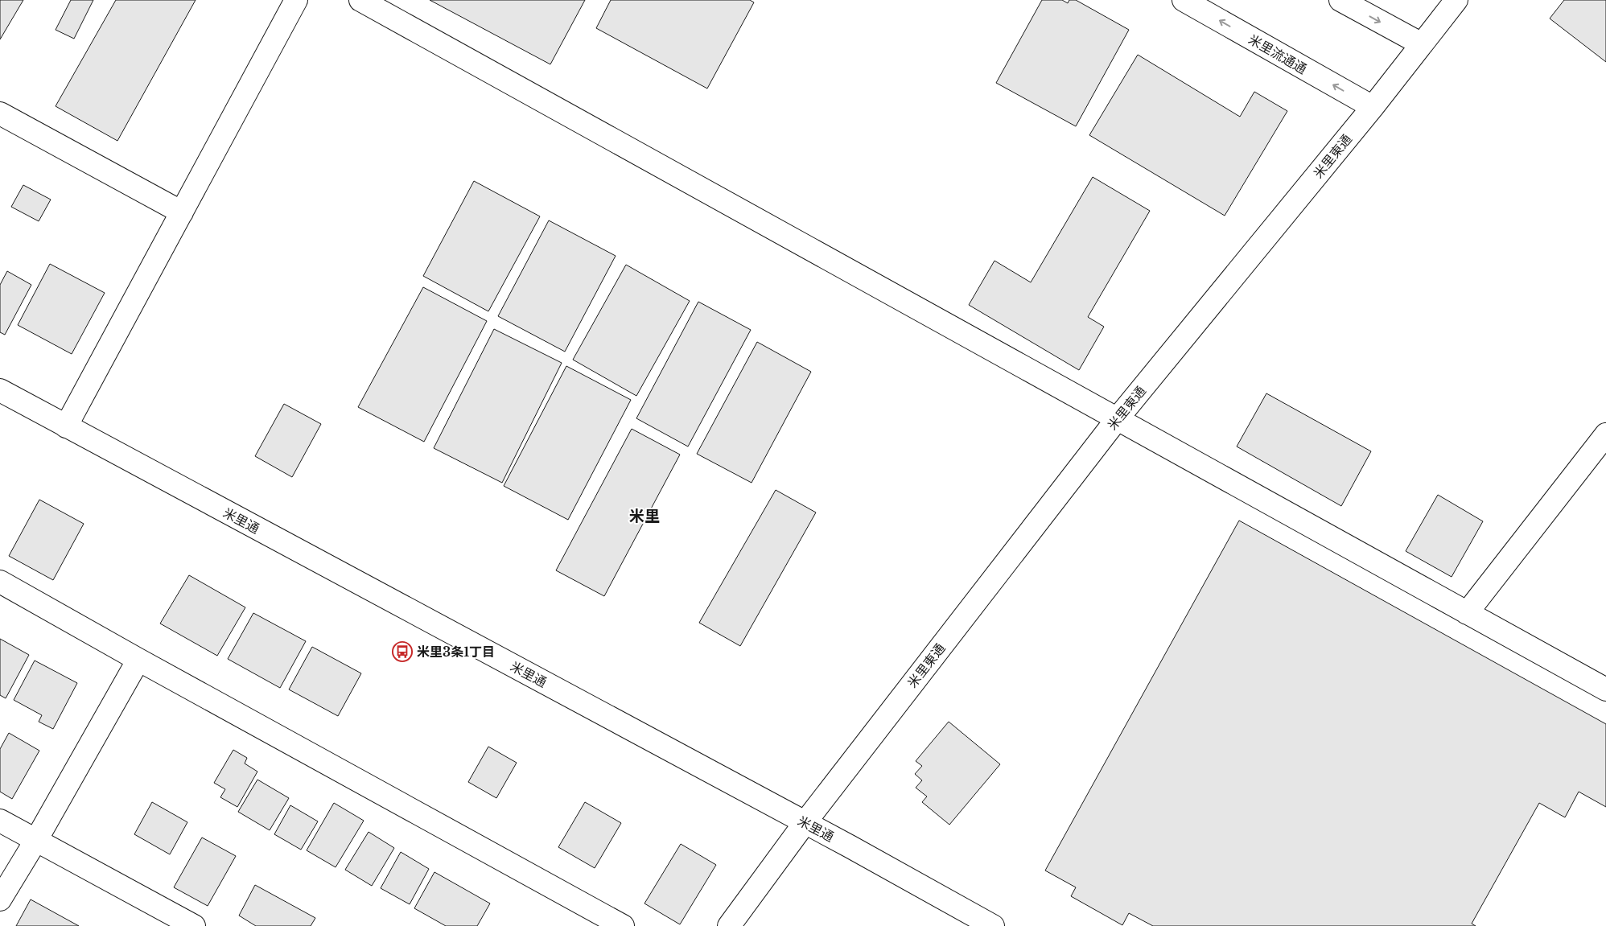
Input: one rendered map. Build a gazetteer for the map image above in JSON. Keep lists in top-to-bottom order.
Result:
{
  "streets": {
    "street": ["米里流通通", "米里東通", "米里通"]
  },
  "crossings": [
    ["米里流通通", "米里東通"],
    ["米里東通", "米里通"]
  ],
  "districts": ["米里"],
  "places": {
    "bus stop": ["米里3条1丁目"]
  }
}
